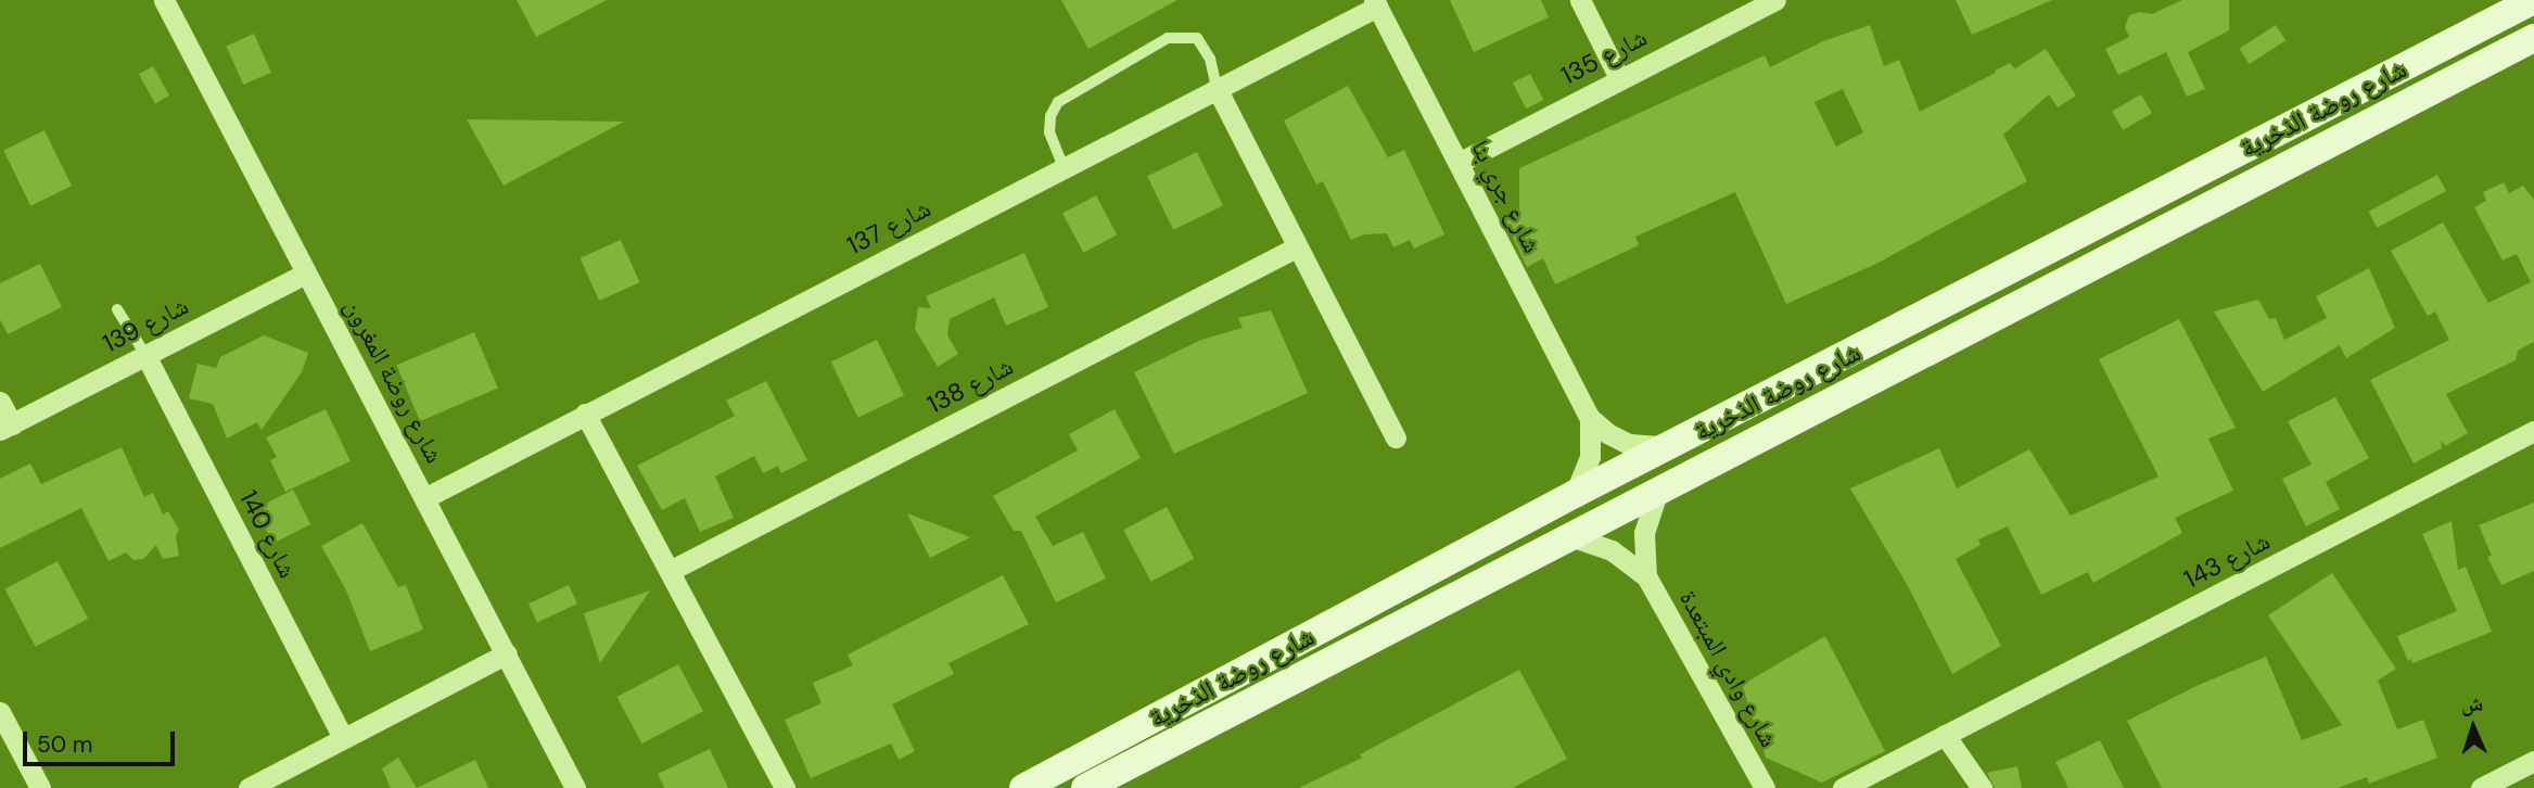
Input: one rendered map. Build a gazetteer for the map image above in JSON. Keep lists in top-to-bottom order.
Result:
{
  "streets": {
    "street": [
      "شارع 135",
      "شارع روضة الذخرية",
      "شارع جري بنا",
      "شارع 137",
      "شارع 139",
      "شارع روضة المغرون",
      "شارع 138",
      "شارع 140",
      "شارع 143",
      "شارع وادي المبتعدة"
    ]
  },
  "crossings": [
    ["شارع 135", "شارع جري بنا"],
    ["شارع روضة الذخرية", "شارع جري بنا"],
    ["شارع روضة الذخرية", "شارع وادي المبتعدة"],
    ["شارع جري بنا", "شارع 137"],
    ["شارع 137", "شارع روضة المغرون"],
    ["شارع 139", "شارع روضة المغرون"],
    ["شارع 139", "شارع 140"]
  ],
  "scale_bar": "50 m",
  "north": "top"
}
